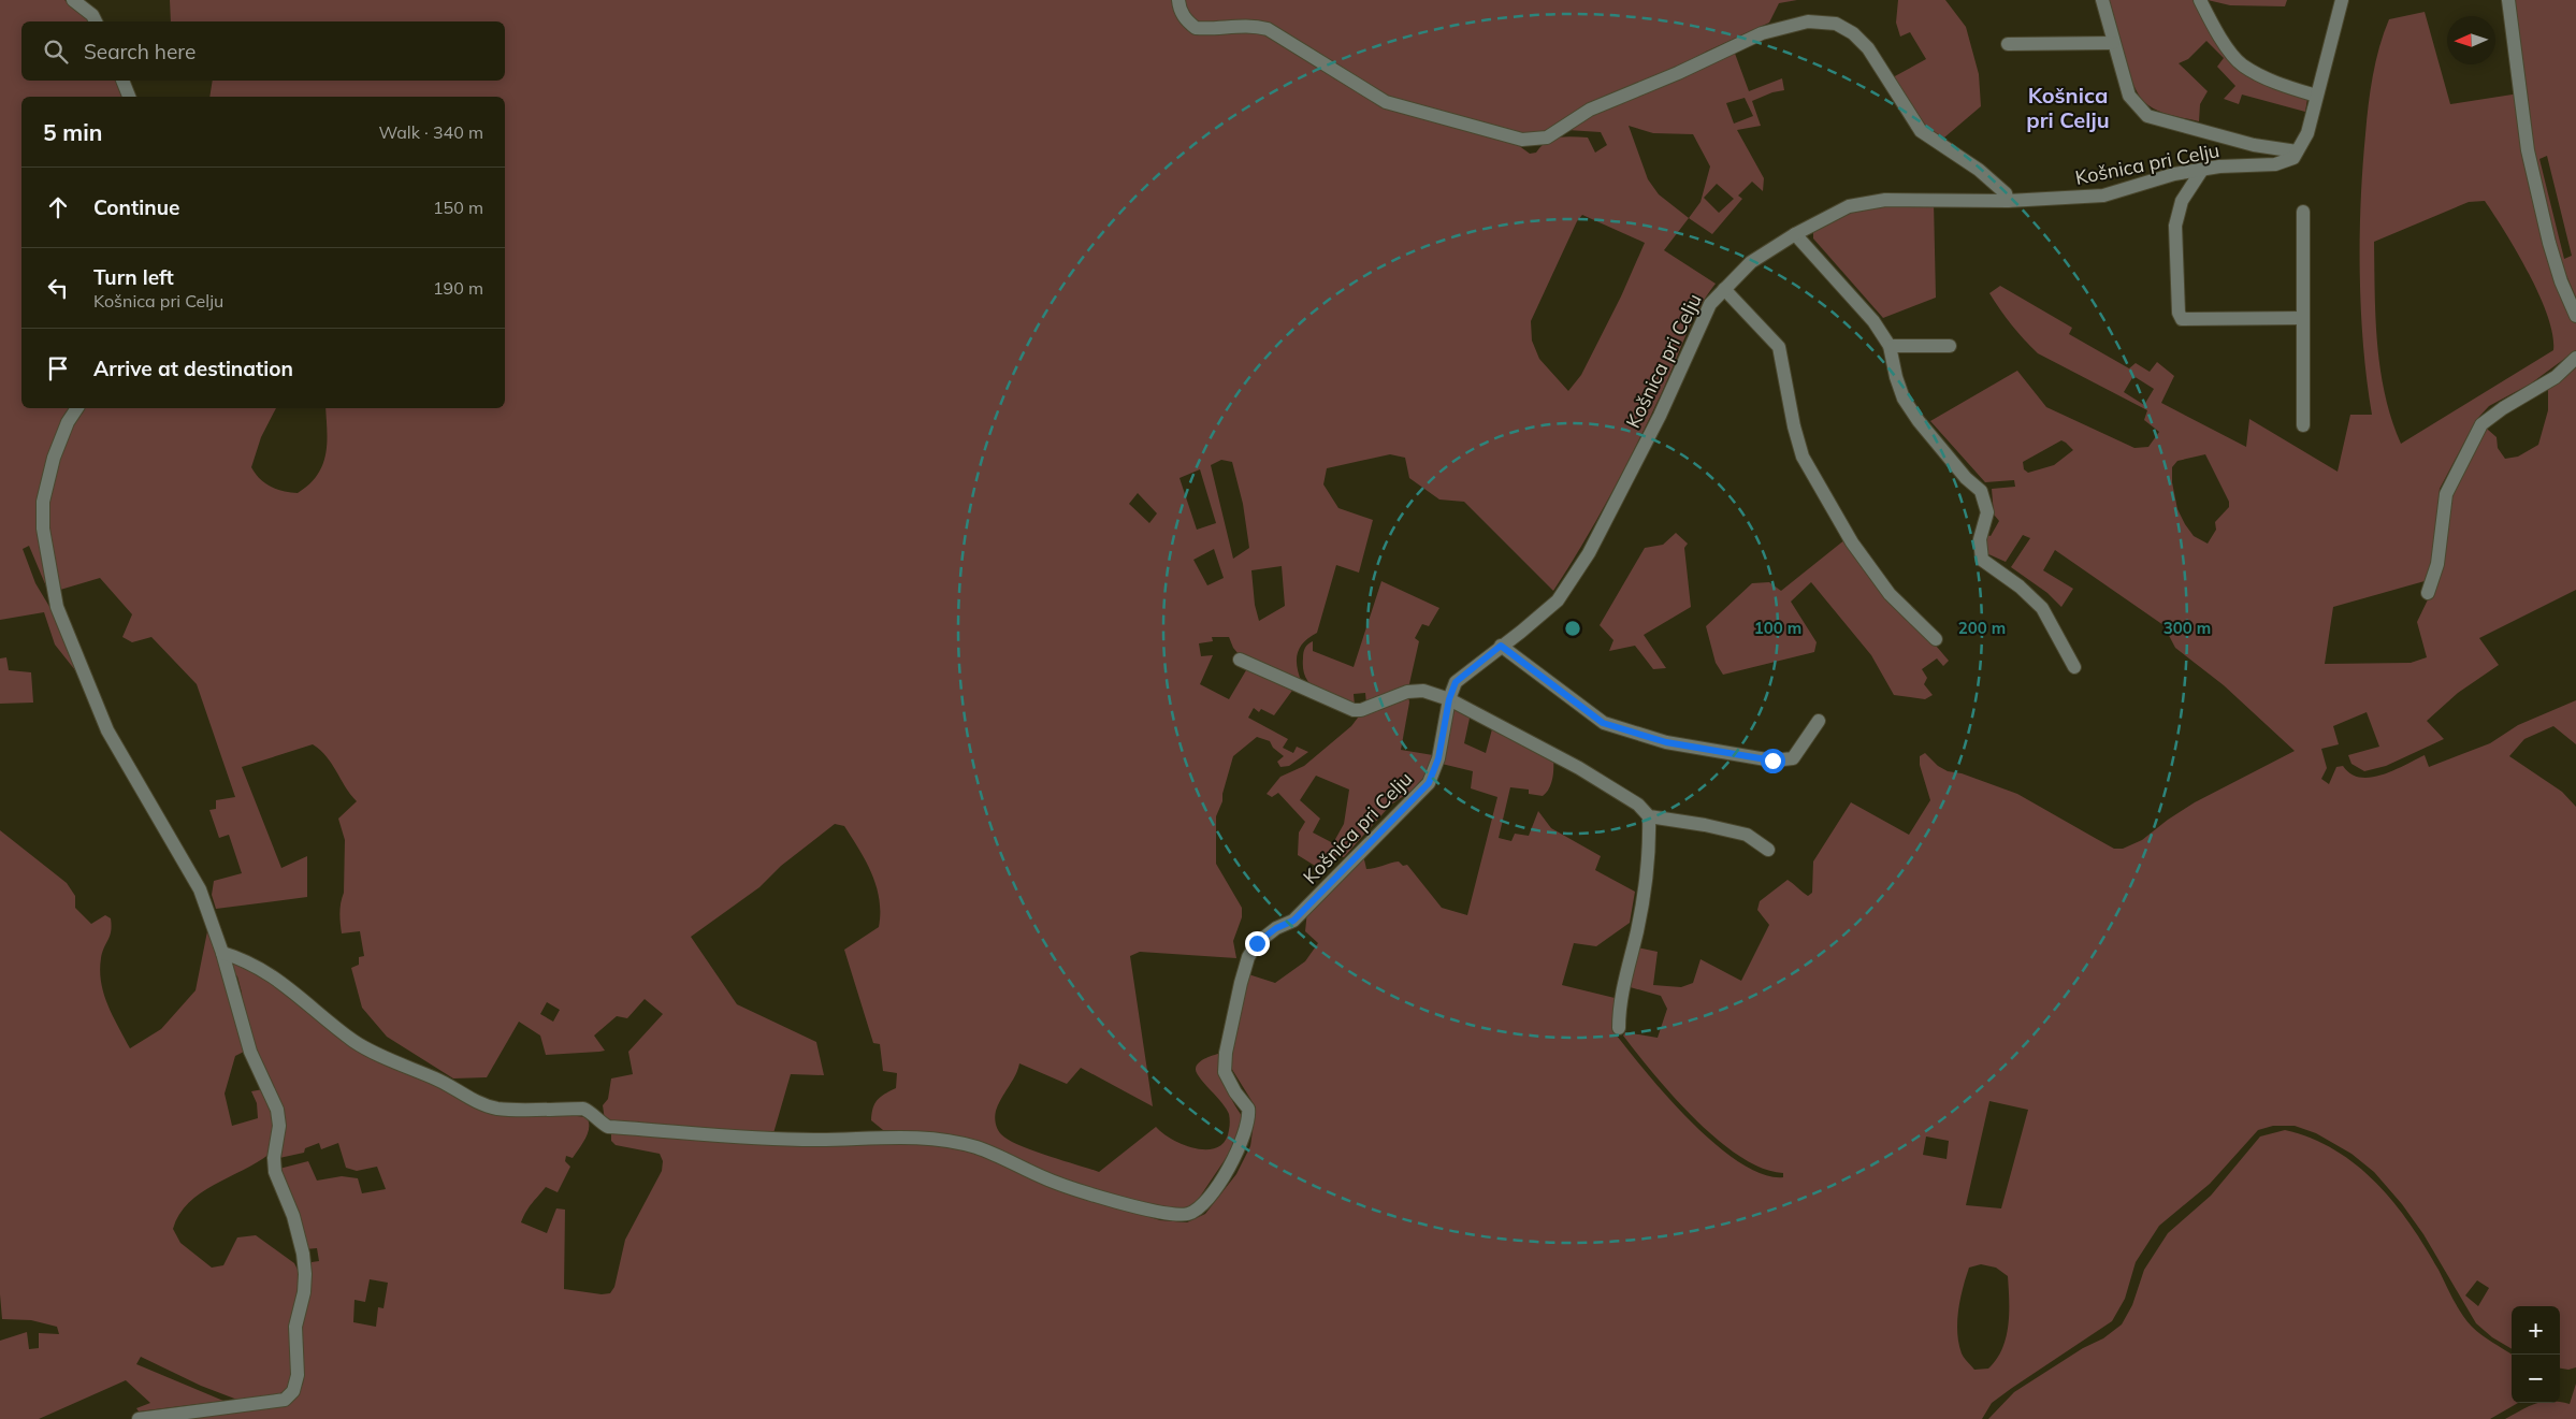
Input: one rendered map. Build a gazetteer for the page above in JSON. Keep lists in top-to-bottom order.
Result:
{
  "streets": {
    "street": ["Košnica pri Celju"]
  },
  "districts": ["Košnica pri Celju"],
  "north": "left",
  "page": {
    "search": "Search here",
    "heading": ["5 min", "Walk · 340 m"],
    "list": [
      ["Continue", "150 m"],
      ["Turn left", "Košnica pri Celju", "190 m"],
      "Arrive at destination"
    ],
    "map_buttons": ["+", "−"]
  },
  "rings": ["100 m", "200 m", "300 m"]
}
